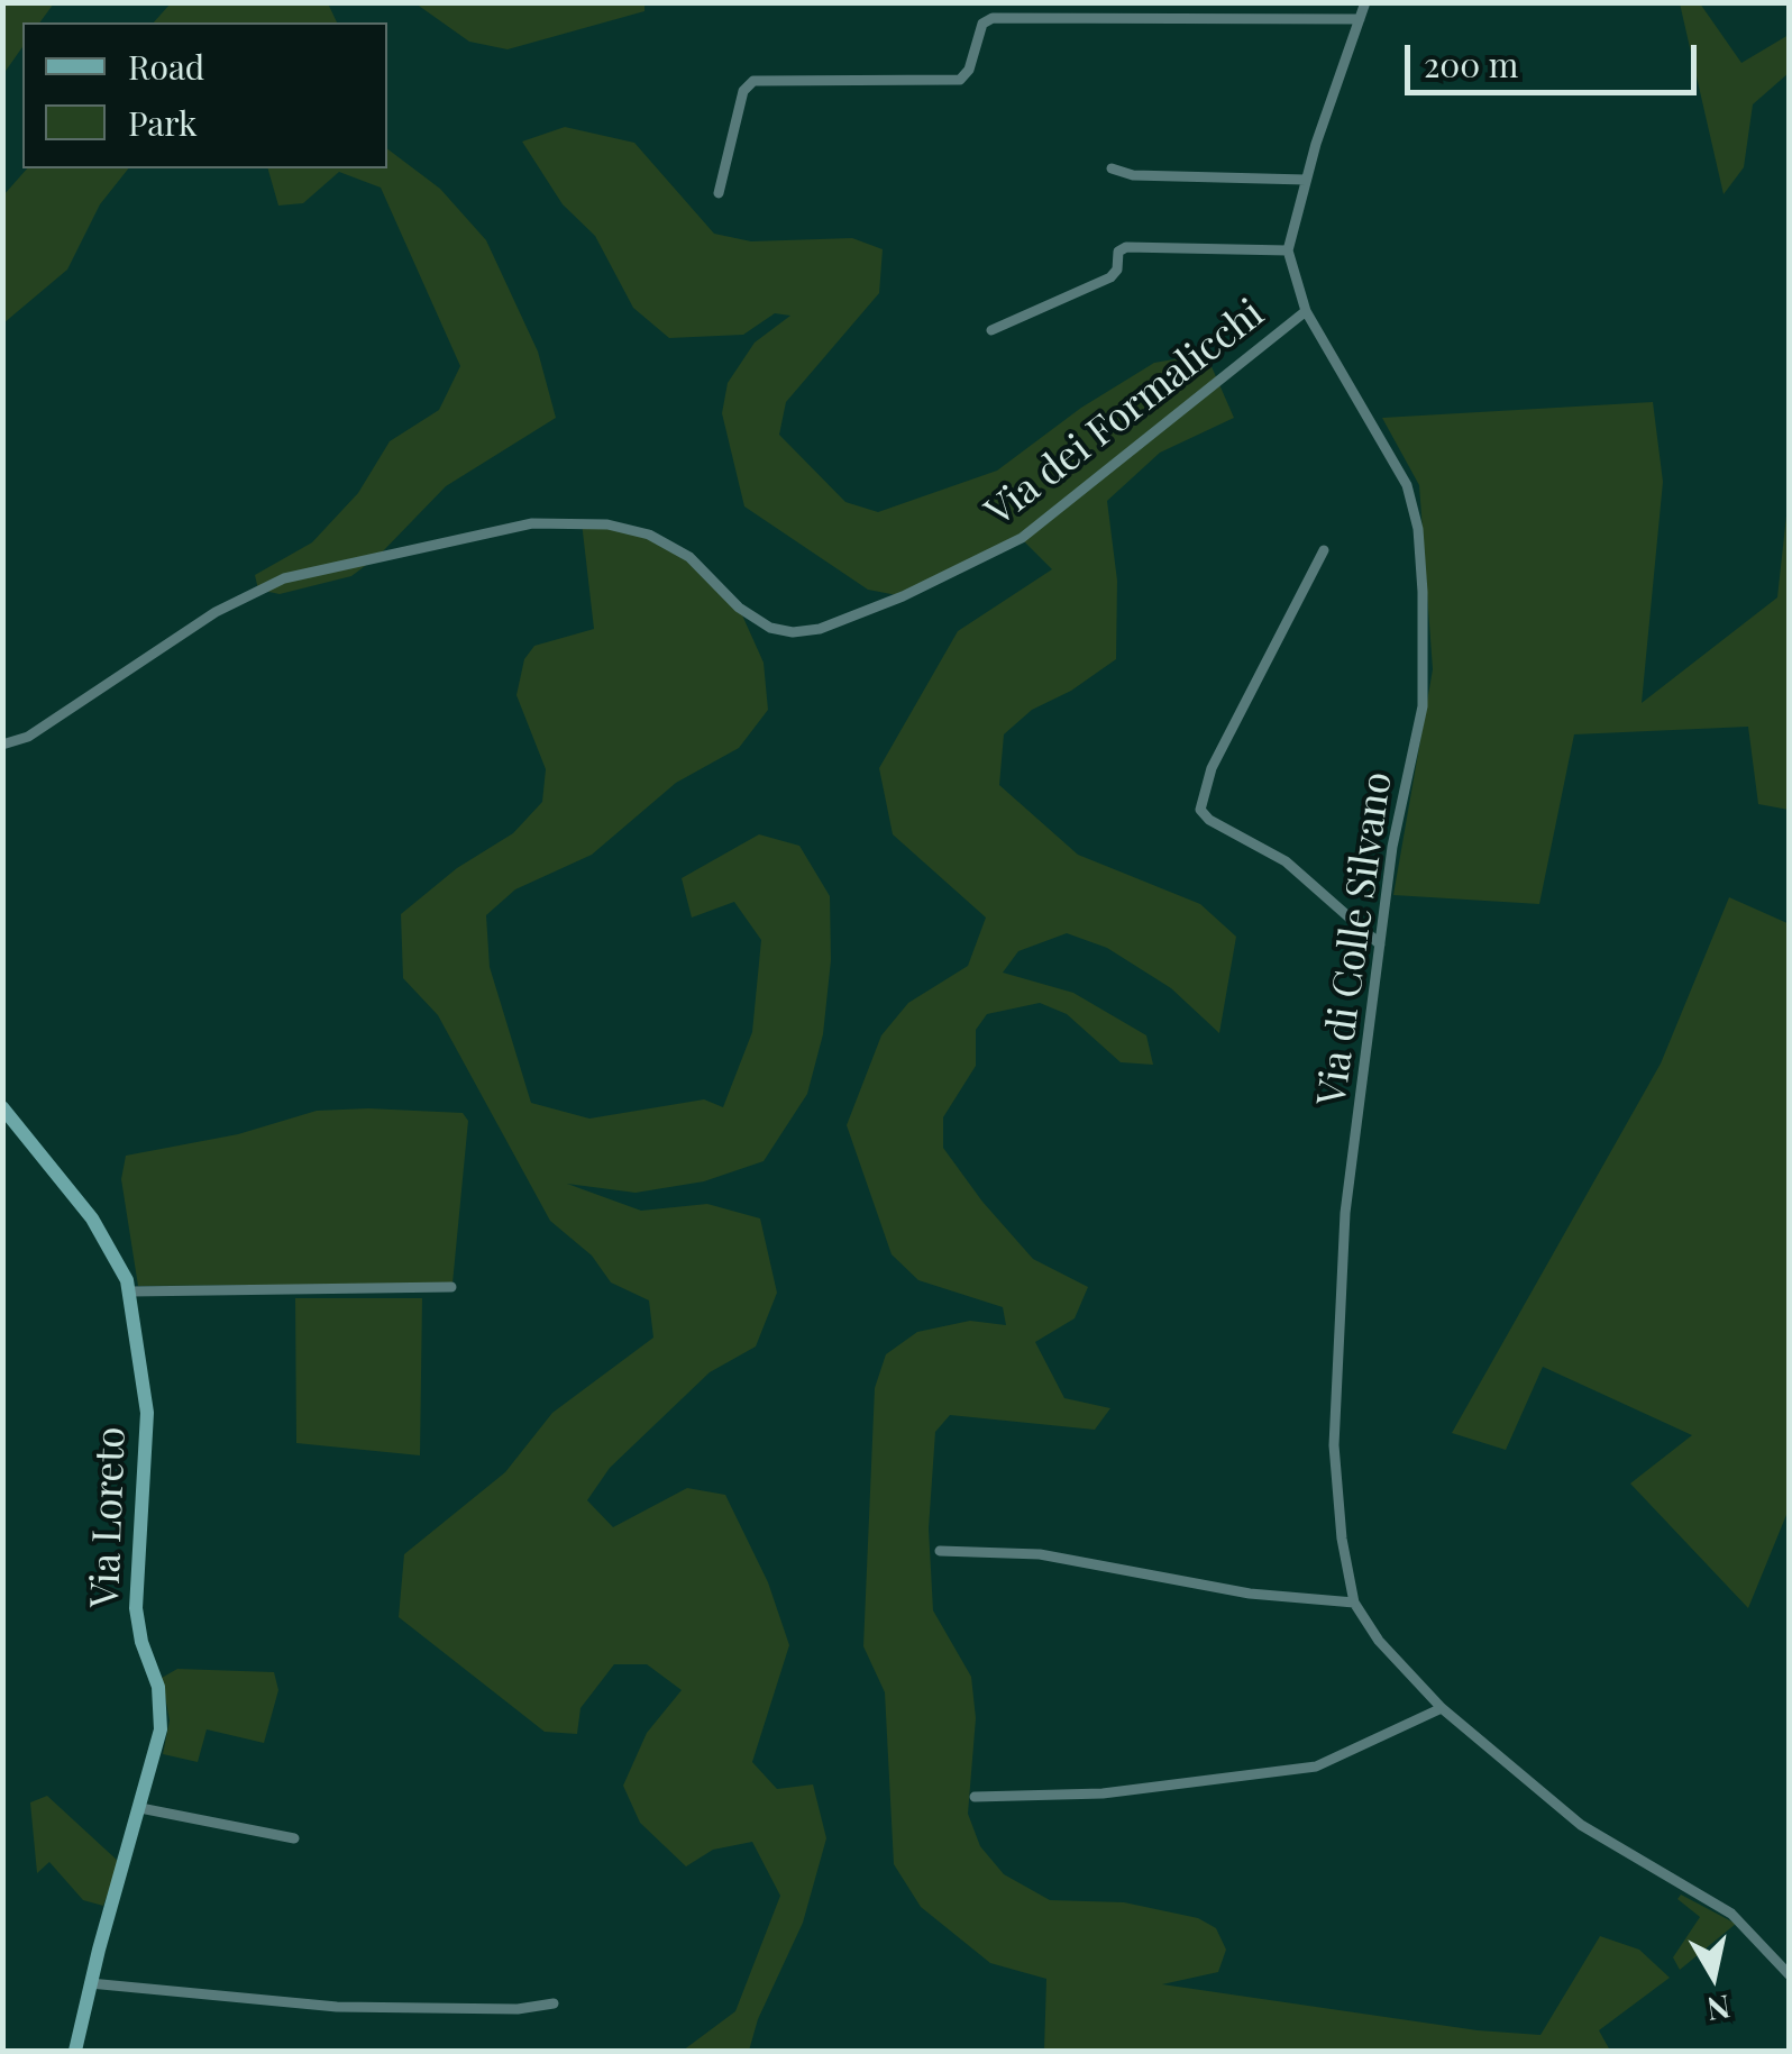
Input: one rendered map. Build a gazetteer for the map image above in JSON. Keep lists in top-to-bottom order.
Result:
{
  "streets": {
    "street": ["Via dei Formalicchi", "Via di Colle Silvano", "Via Loreto"]
  },
  "crossings": [
    ["Via dei Formalicchi", "Via di Colle Silvano"]
  ],
  "legend": ["Road", "Park"],
  "scale_bar": "200 m",
  "north": "bottom"
}
